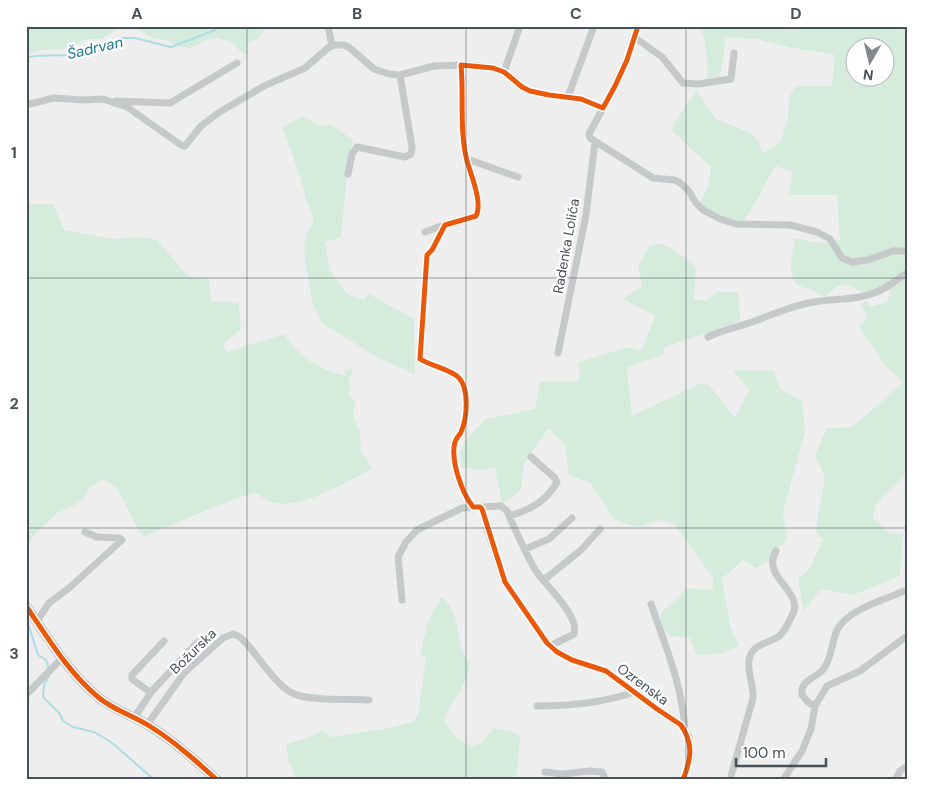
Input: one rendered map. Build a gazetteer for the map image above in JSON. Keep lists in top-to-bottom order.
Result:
{
  "streets": {
    "street": ["Radenka Lolića", "Božurska", "Ozrenska"]
  },
  "water": ["Šadrvan"],
  "scale_bar": "100 m",
  "north": "bottom",
  "grid": {
    "columns": [
      "A",
      "B",
      "C",
      "D"
    ],
    "rows": ["1", "2", "3"]
  }
}
